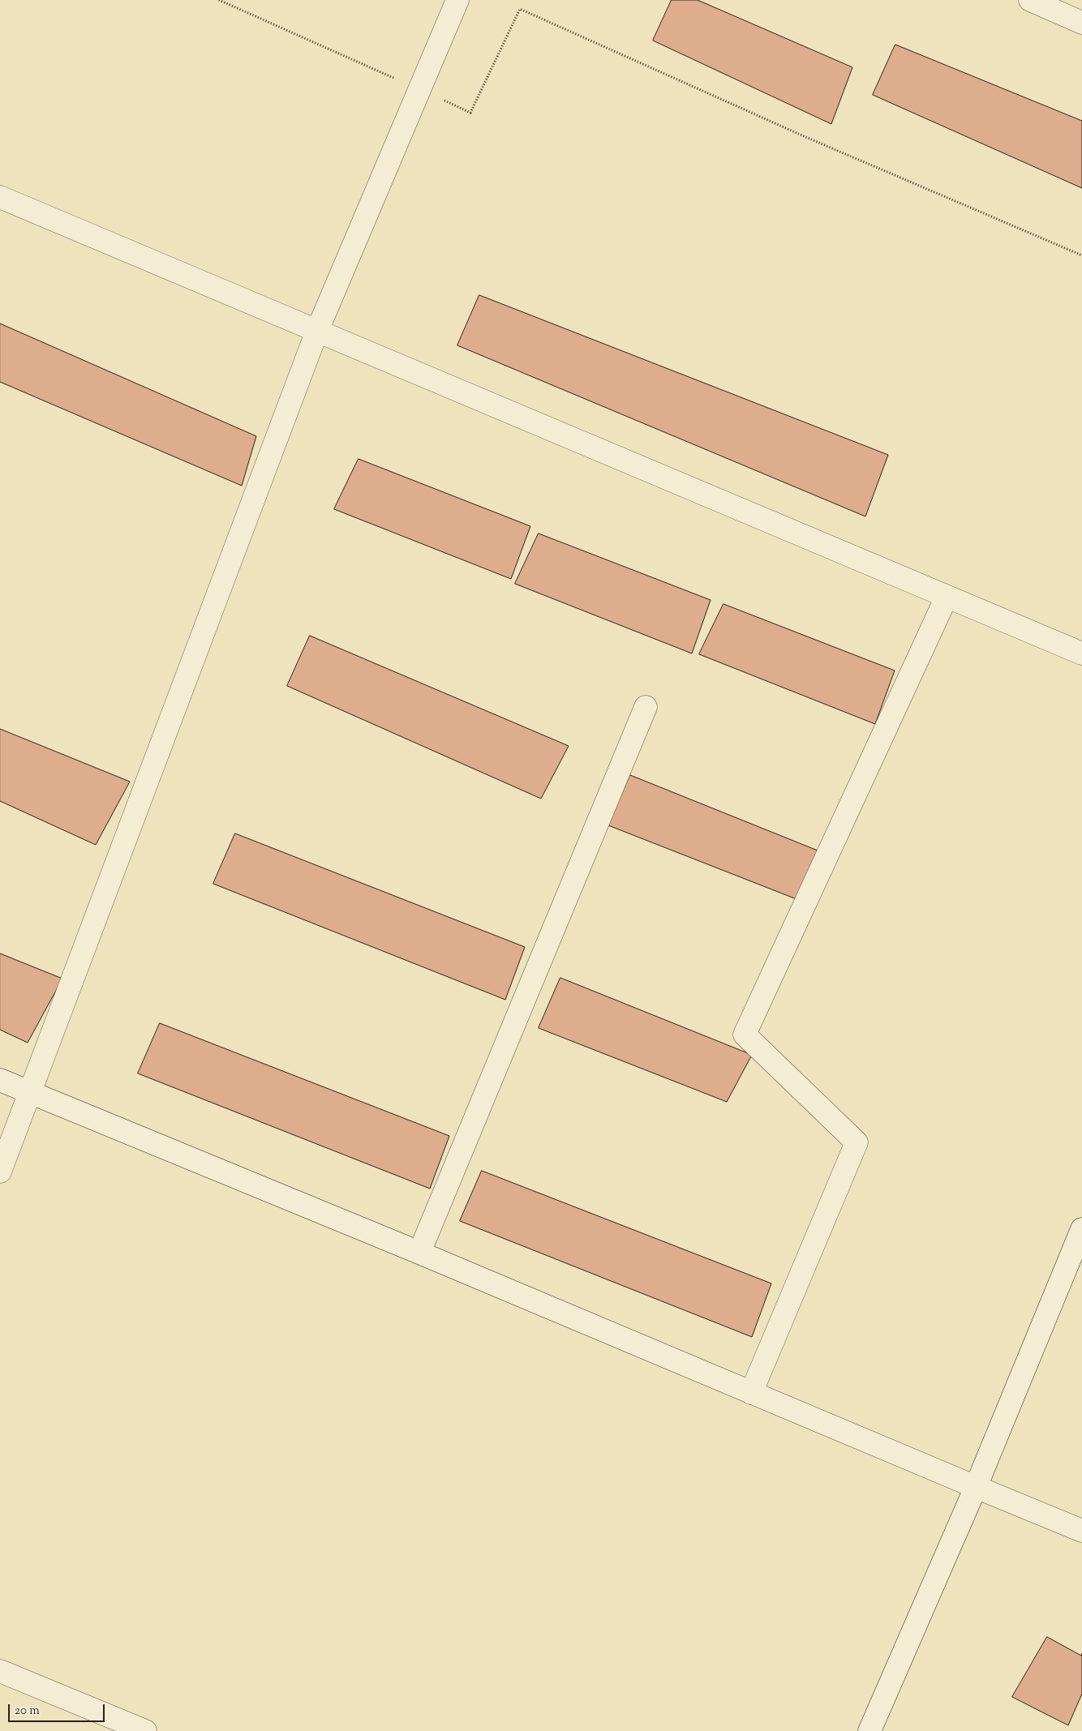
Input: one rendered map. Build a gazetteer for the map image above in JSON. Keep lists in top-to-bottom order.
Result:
{
  "scale_bar": "20 m"
}
